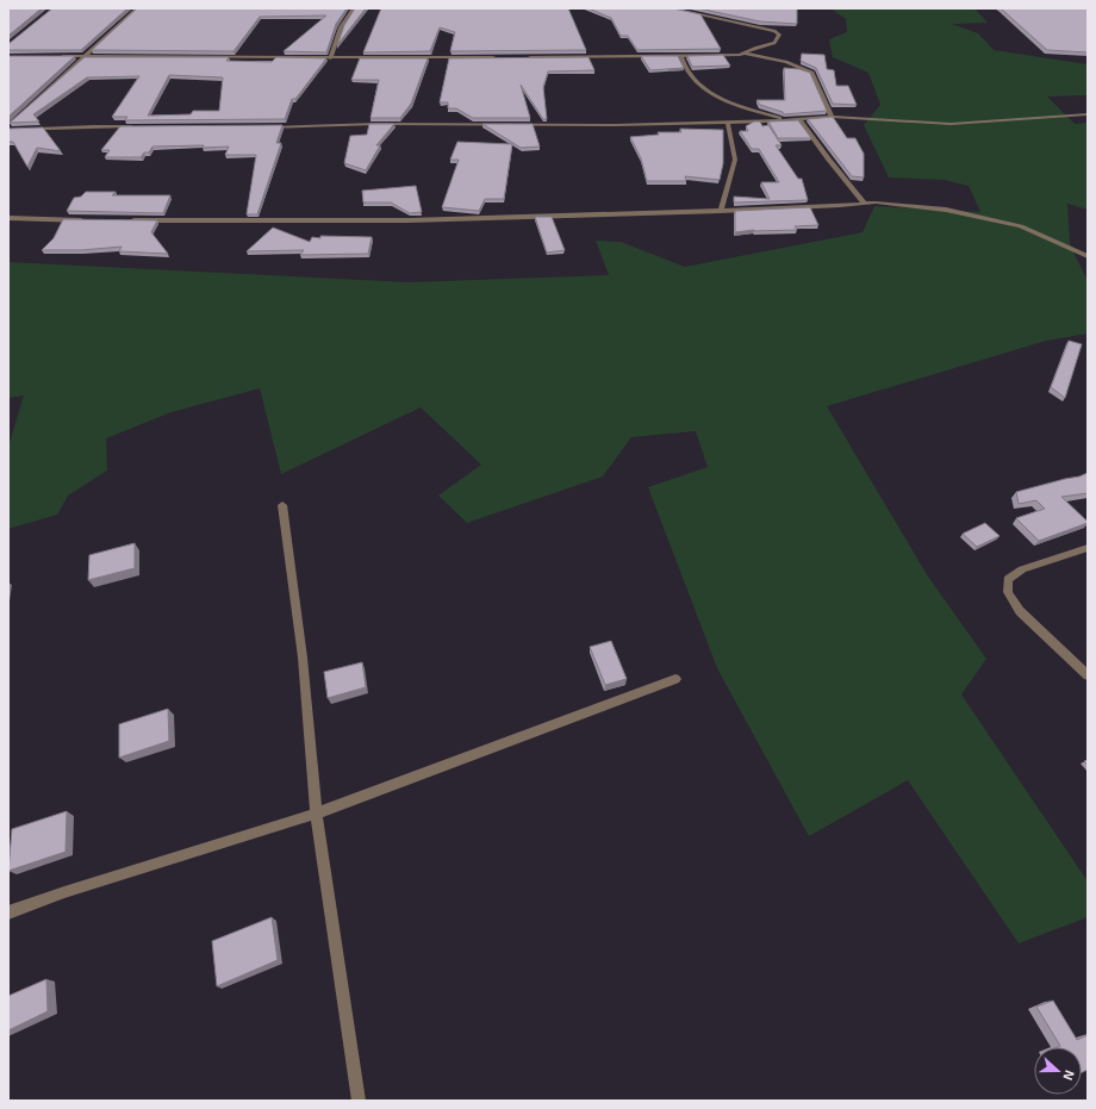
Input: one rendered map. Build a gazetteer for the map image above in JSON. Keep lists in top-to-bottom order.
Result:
{
  "north": "right"
}
